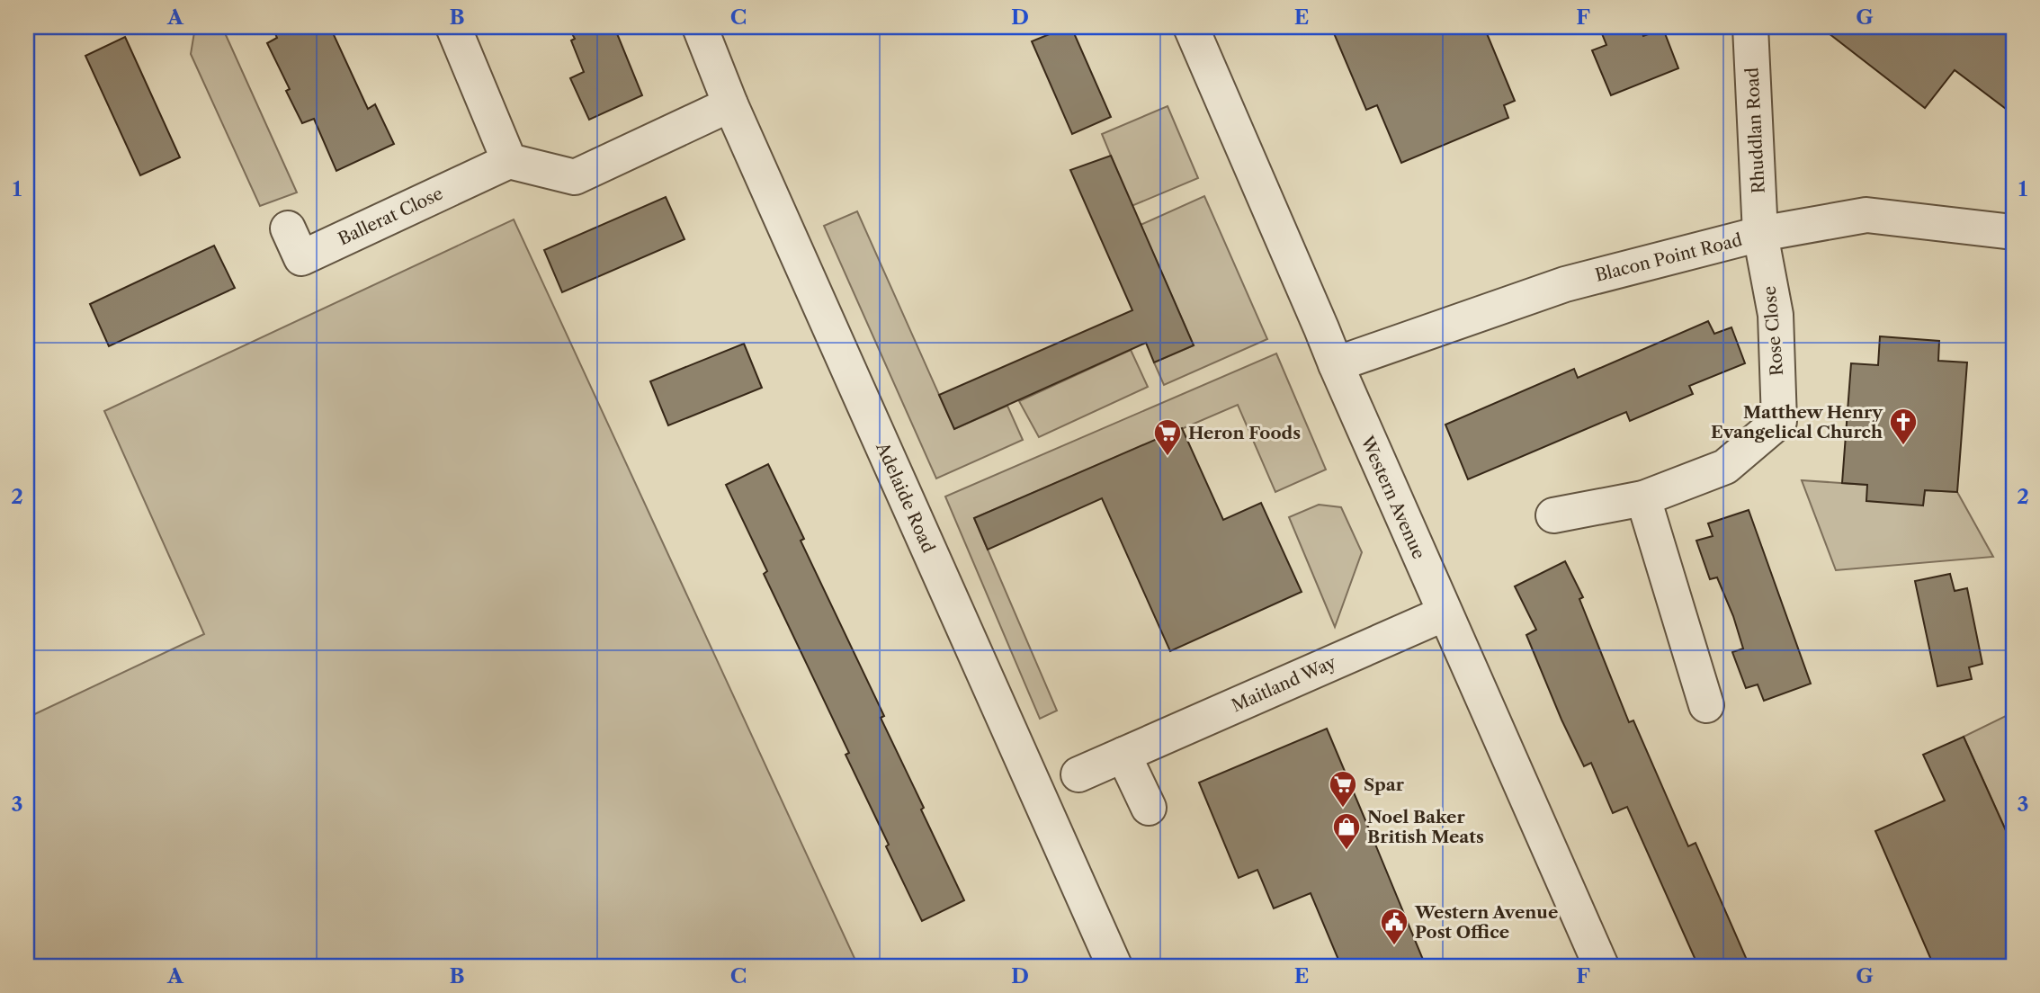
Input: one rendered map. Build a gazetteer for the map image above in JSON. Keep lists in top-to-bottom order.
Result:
{
  "streets": {
    "street": [
      "Rhuddlan Road",
      "Ballerat Close",
      "Blacon Point Road",
      "Rose Close",
      "Adelaide Road",
      "Western Avenue",
      "Maitland Way"
    ]
  },
  "crossings": [
    ["Rhuddlan Road", "Blacon Point Road"],
    ["Rhuddlan Road", "Rose Close"],
    ["Blacon Point Road", "Rose Close"],
    ["Blacon Point Road", "Western Avenue"],
    ["Western Avenue", "Maitland Way"]
  ],
  "places": {
    "church": ["Matthew Henry Evangelical Church"],
    "supermarket": ["Heron Foods", "Spar"],
    "shop": ["Noel Baker British Meats"],
    "public building": ["Western Avenue Post Office"]
  },
  "grid": {
    "columns": [
      "A",
      "B",
      "C",
      "D",
      "E",
      "F",
      "G"
    ],
    "rows": ["1", "2", "3"]
  }
}
